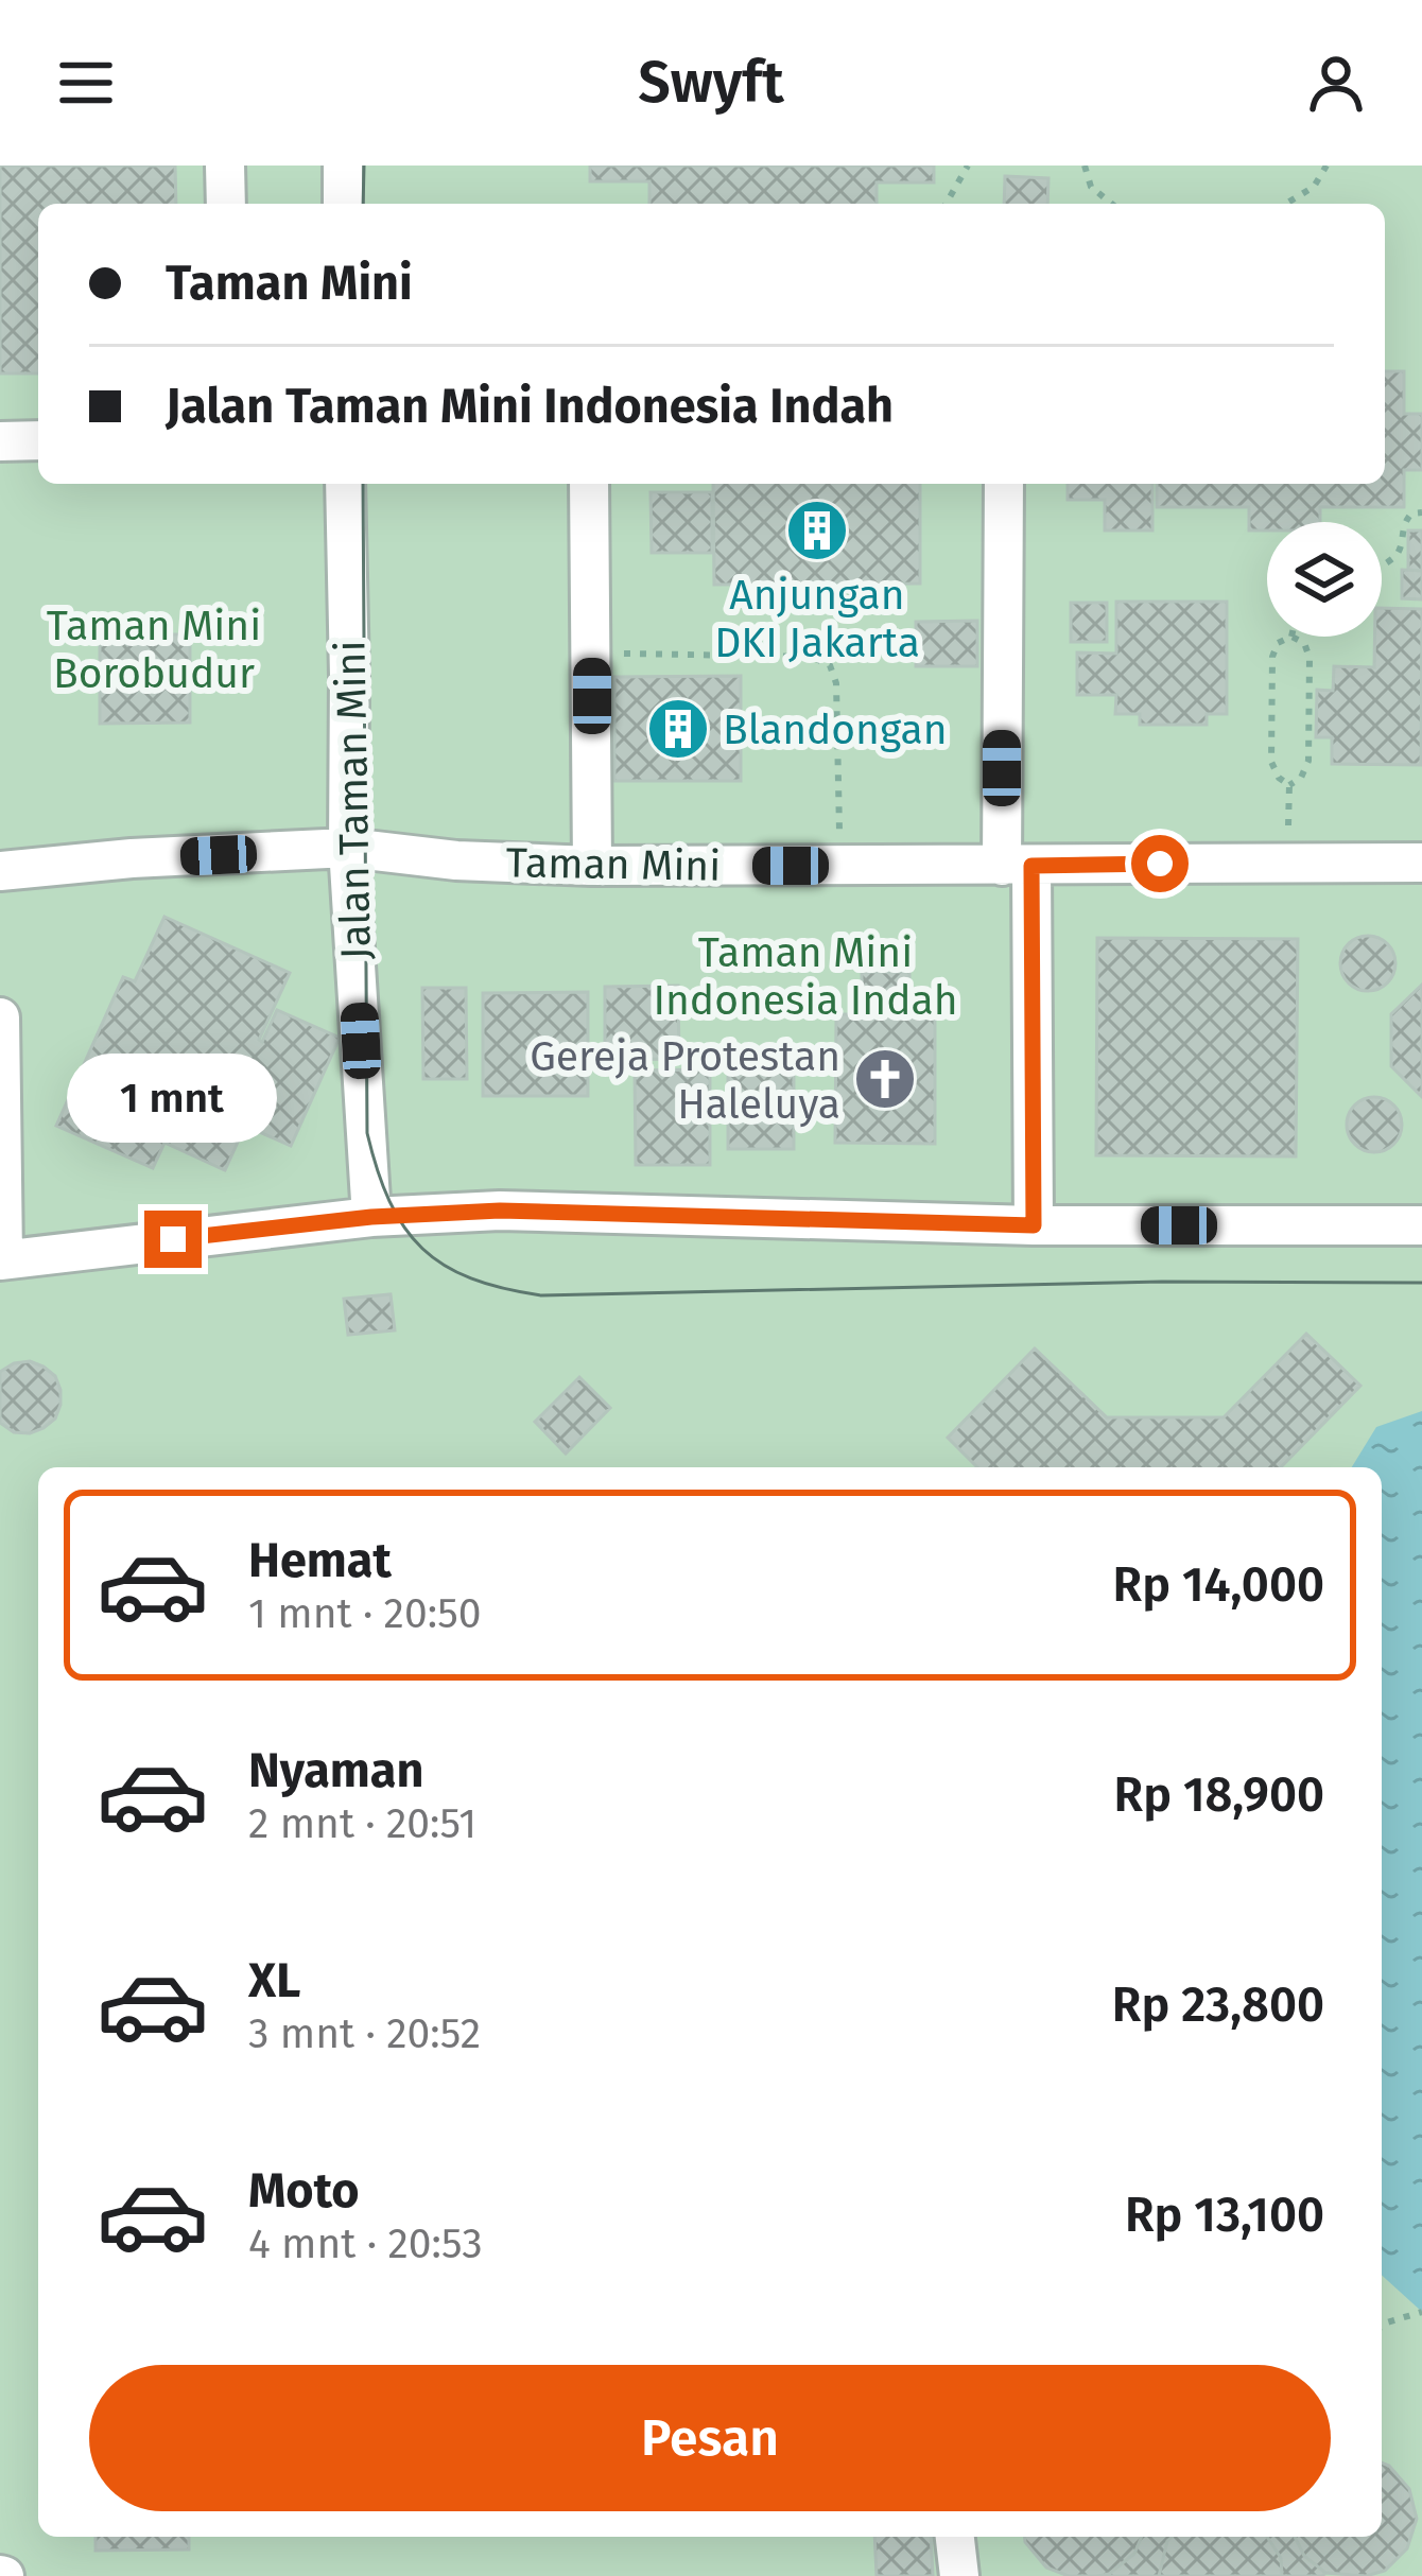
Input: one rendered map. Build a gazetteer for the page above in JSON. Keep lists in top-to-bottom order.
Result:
{
  "streets": {
    "lane": ["Jalan Taman Mini", "Taman Mini"]
  },
  "crossings": [
    ["Jalan Taman Mini", "Taman Mini"]
  ],
  "parks": ["Taman Mini Borobudur", "Taman Mini Indonesia Indah"],
  "places": {
    "building": ["Anjungan DKI Jakarta", "Blandongan"],
    "church": ["Gereja Protestan Haleluya"]
  },
  "page": {
    "header": "Swyft",
    "banner": ["Taman Mini", "Jalan Taman Mini Indonesia Indah"],
    "bubble": "1 mnt",
    "list": [
      {
        "name": "Hemat",
        "note": "1 mnt · 20:50",
        "value": "Rp 14,000"
      },
      {
        "name": "Nyaman",
        "note": "2 mnt · 20:51",
        "value": "Rp 18,900"
      },
      {
        "name": "XL",
        "note": "3 mnt · 20:52",
        "value": "Rp 23,800"
      },
      {
        "name": "Moto",
        "note": "4 mnt · 20:53",
        "value": "Rp 13,100"
      }
    ],
    "buttons": "Pesan"
  }
}
